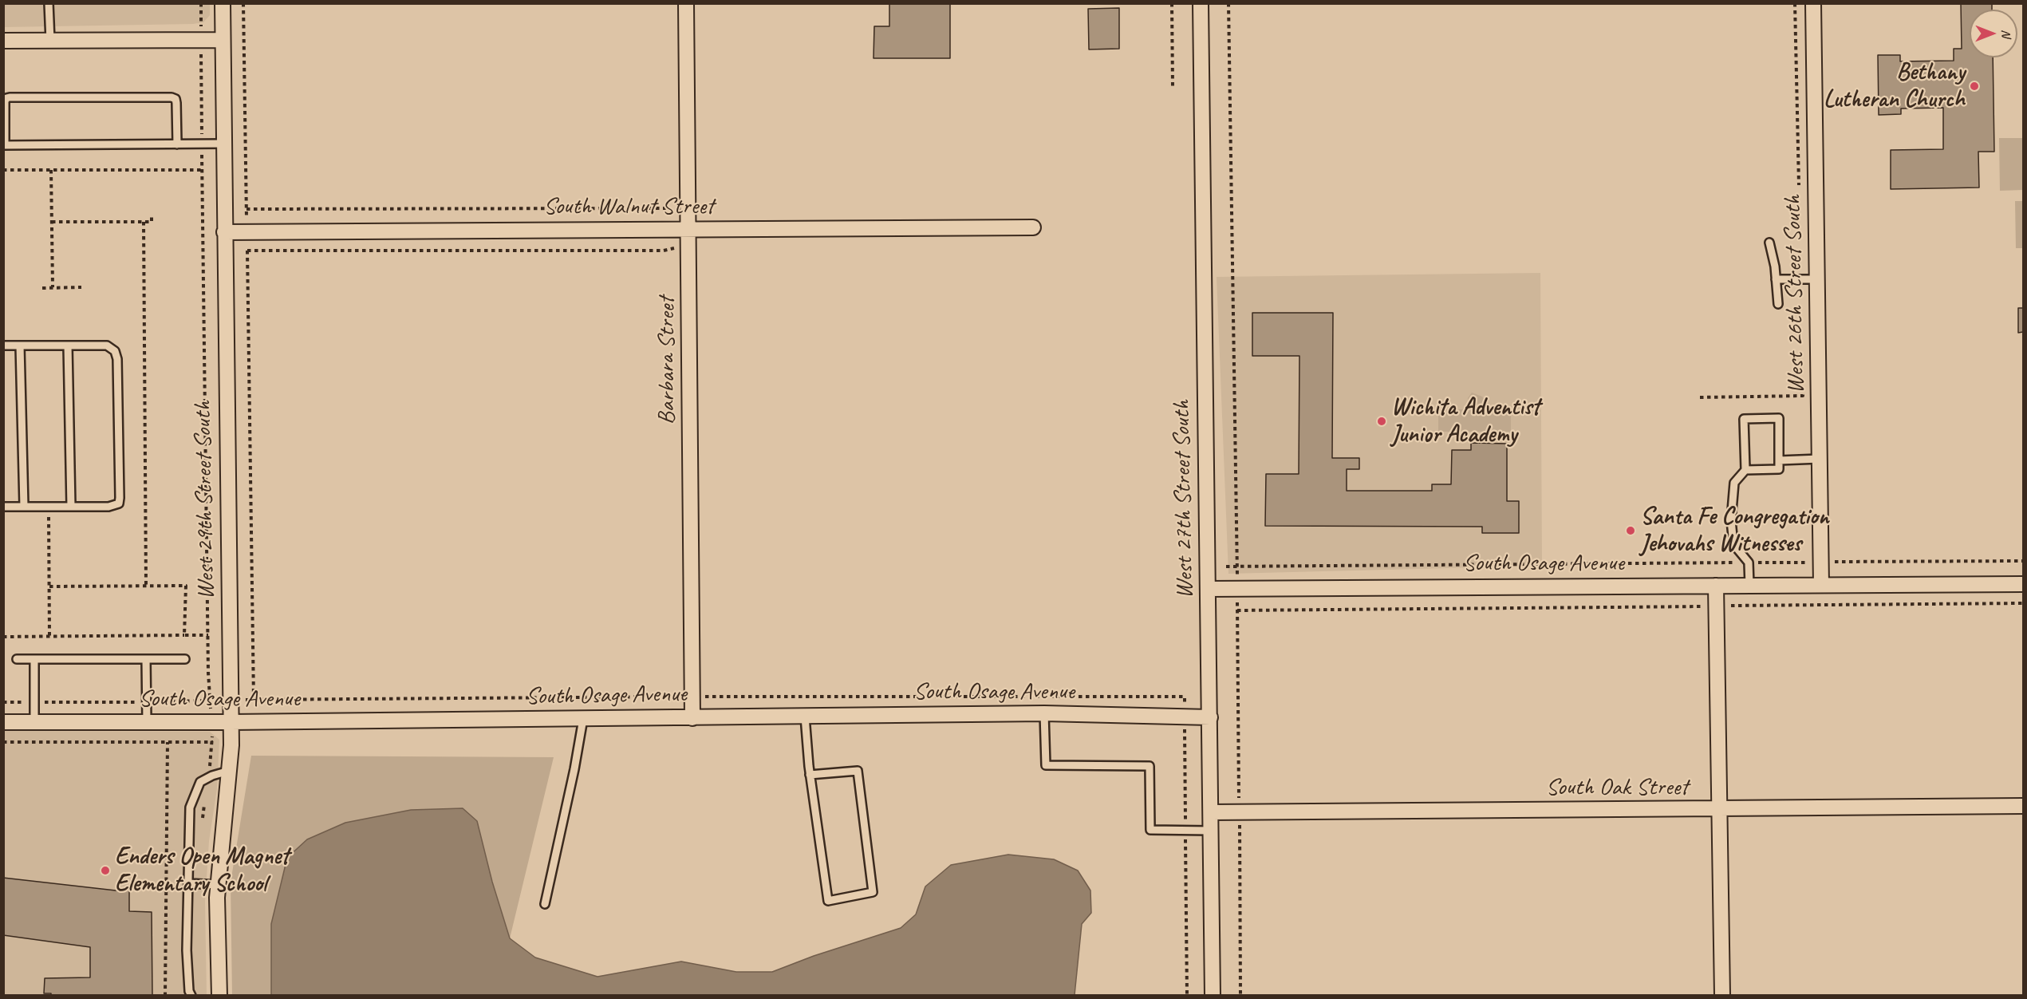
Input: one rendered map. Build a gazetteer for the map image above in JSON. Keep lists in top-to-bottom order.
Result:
{
  "streets": {
    "street": [
      "South Walnut Street",
      "West 26th Street South",
      "Barbara Street",
      "West 27th Street South",
      "West 29th Street South",
      "South Osage Avenue",
      "South Oak Street"
    ]
  },
  "crossings": [
    ["South Walnut Street", "Barbara Street"],
    ["South Walnut Street", "West 29th Street South"],
    ["West 26th Street South", "South Osage Avenue"],
    ["Barbara Street", "South Osage Avenue"],
    ["West 27th Street South", "South Osage Avenue"],
    ["West 27th Street South", "South Oak Street"],
    ["West 29th Street South", "South Osage Avenue"]
  ],
  "places": [
    "Bethany Lutheran Church",
    "Wichita Adventist Junior Academy",
    "Santa Fe Congregation Jehovahs Witnesses",
    "Enders Open Magnet Elementary School"
  ],
  "north": "right"
}
